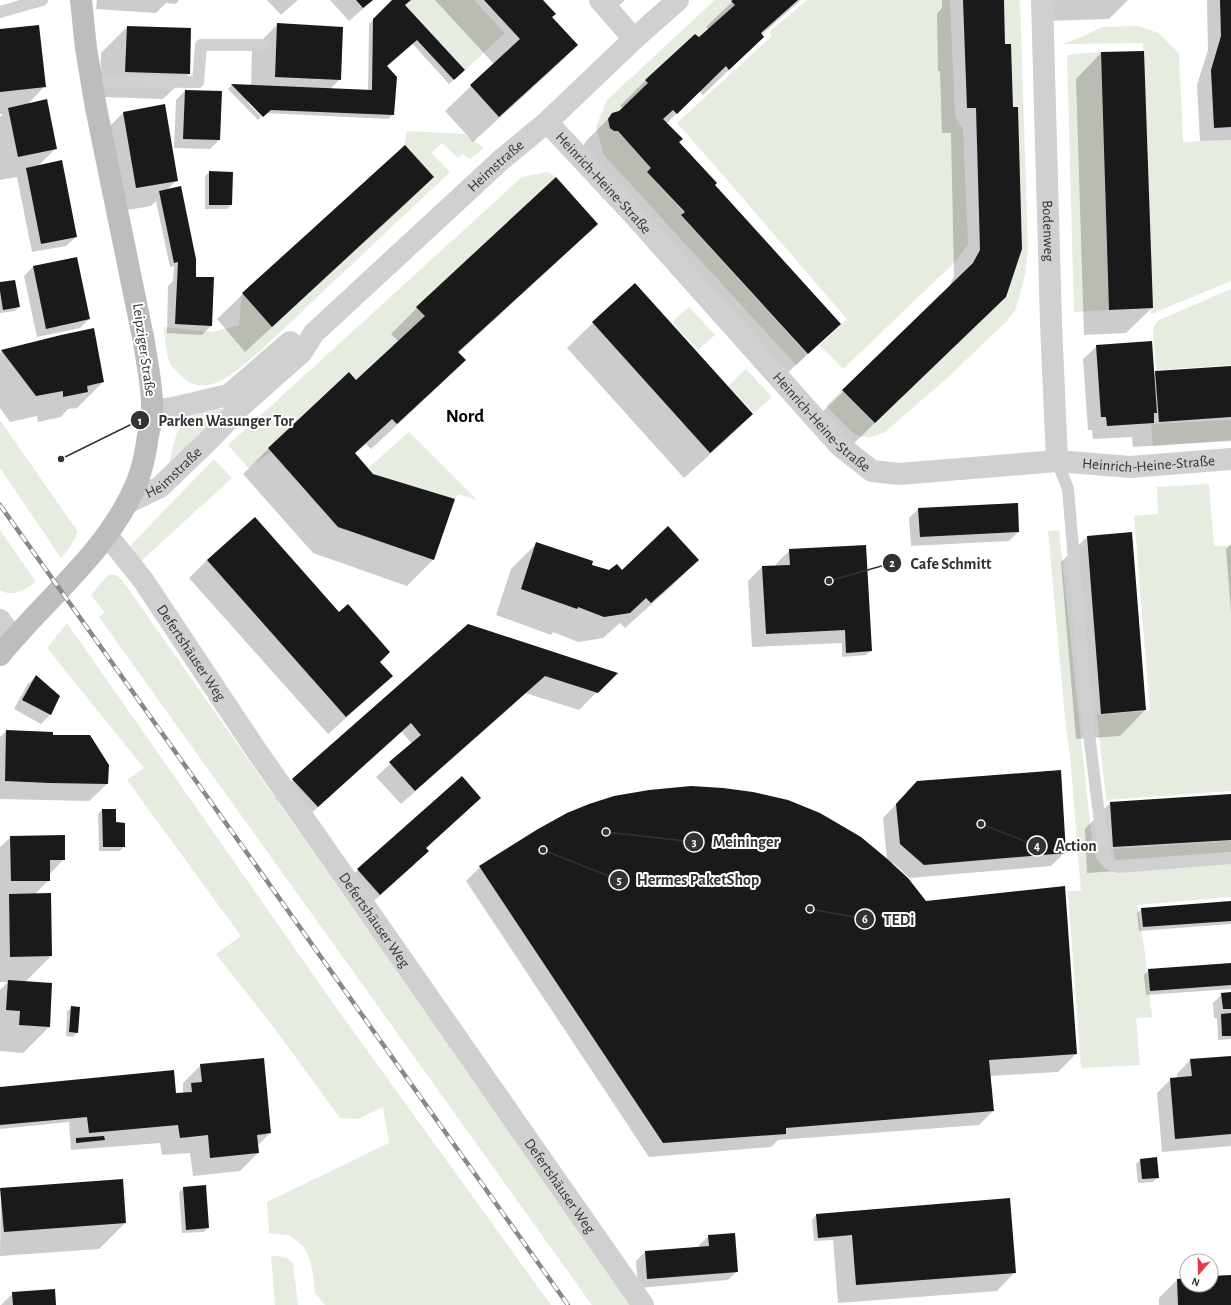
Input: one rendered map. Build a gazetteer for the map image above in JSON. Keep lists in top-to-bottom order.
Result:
{
  "streets": {
    "main road": ["Leipziger Straße"],
    "street": [
      "Heimstraße",
      "Heinrich-Heine-Straße",
      "Bodenweg",
      "Defertshäuser Weg"
    ]
  },
  "crossings": [
    ["Heimstraße", "Heinrich-Heine-Straße"],
    ["Heimstraße", "Leipziger Straße"],
    ["Heinrich-Heine-Straße", "Bodenweg"],
    ["Leipziger Straße", "Defertshäuser Weg"]
  ],
  "districts": ["Nord"],
  "places": [
    "Parken Wasunger Tor",
    "Cafe Schmitt",
    "Action",
    "Meininger",
    "Hermes PaketShop",
    "TEDi"
  ],
  "north": "bottom"
}
